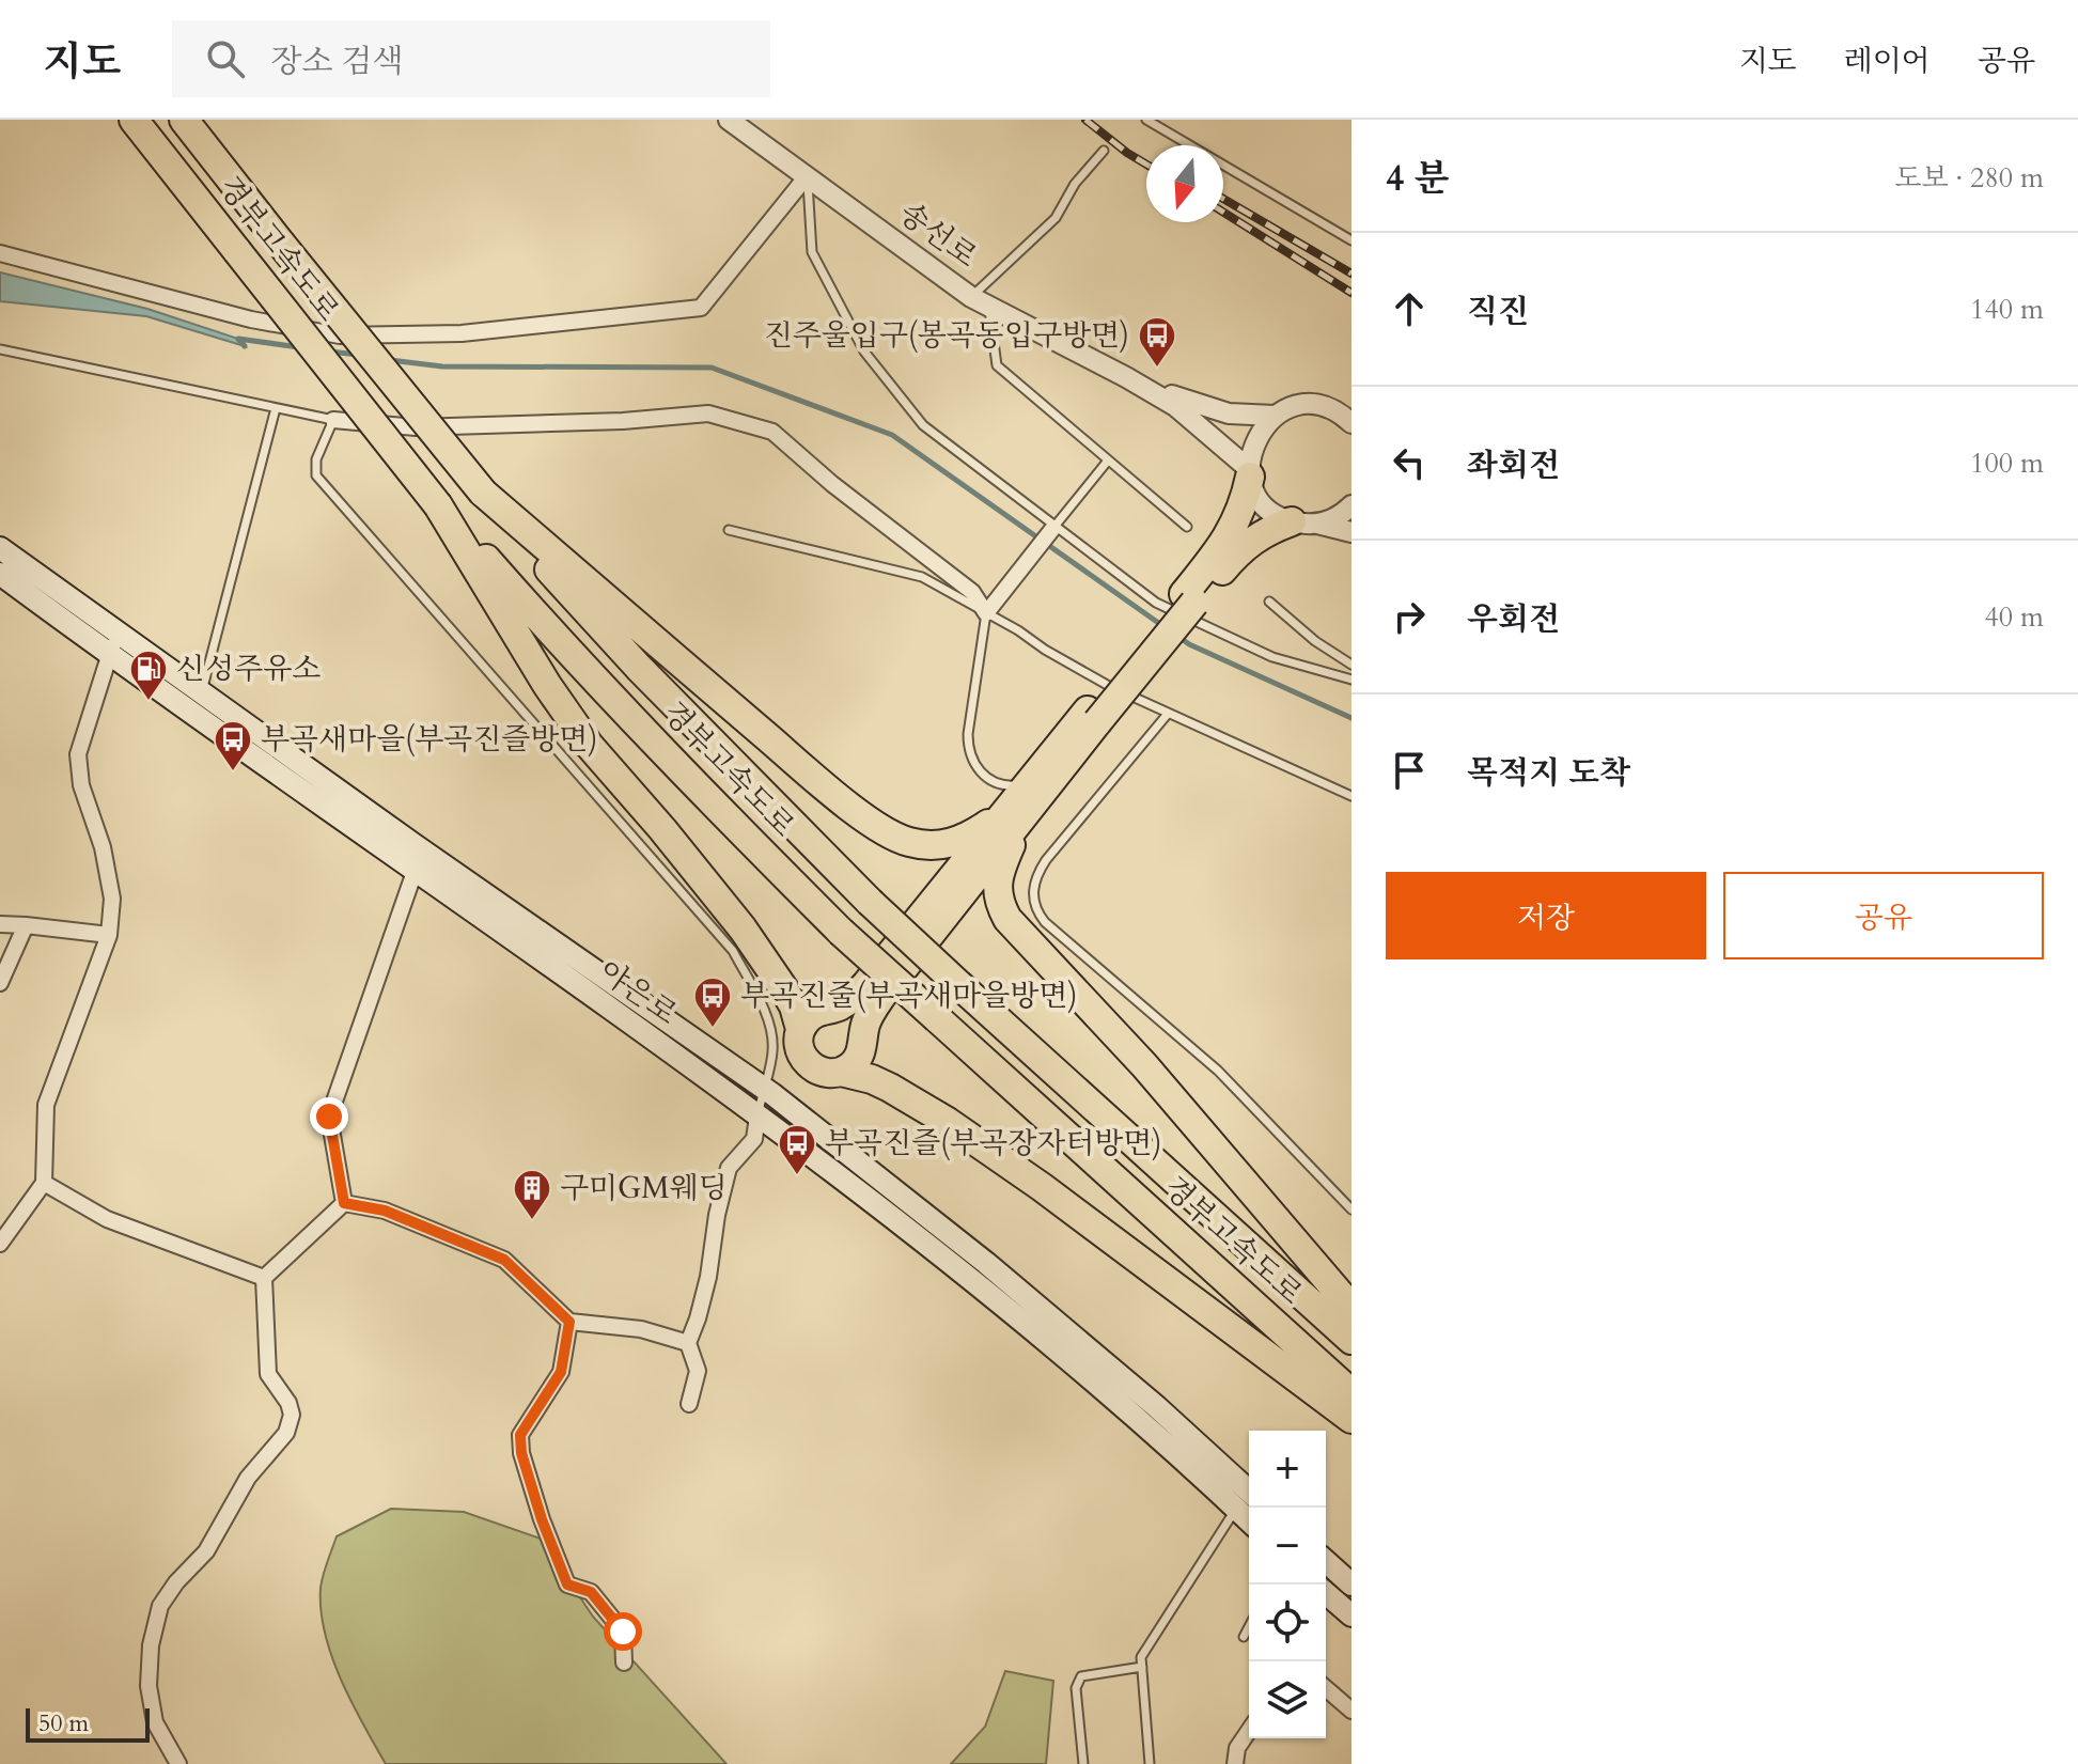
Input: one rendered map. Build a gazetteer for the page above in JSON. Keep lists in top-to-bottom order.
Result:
{
  "streets": {
    "highway": ["경부고속도로"],
    "main road": ["야은로"],
    "street": ["송선로"]
  },
  "places": {
    "bus stop": [
      "진주울입구(봉곡동입구방면)",
      "부곡새마을(부곡진즐방면)",
      "부곡진줄(부곡새마을방면)",
      "부곡진즐(부곡장자터방면)"
    ],
    "fuel station": ["신성주유소"],
    "building": ["구미GM웨딩"]
  },
  "scale_bar": "50 m",
  "north": "bottom",
  "page": {
    "header": "지도",
    "search": "장소 검색",
    "nav": ["지도", "레이어", "공유"],
    "heading": ["4 분", "도보 · 280 m"],
    "list": [
      ["직진", "140 m"],
      ["좌회전", "100 m"],
      ["우회전", "40 m"],
      "목적지 도착"
    ],
    "buttons": ["저장", "공유"],
    "map_buttons": ["+", "−"],
    "scale": "50 m"
  }
}
